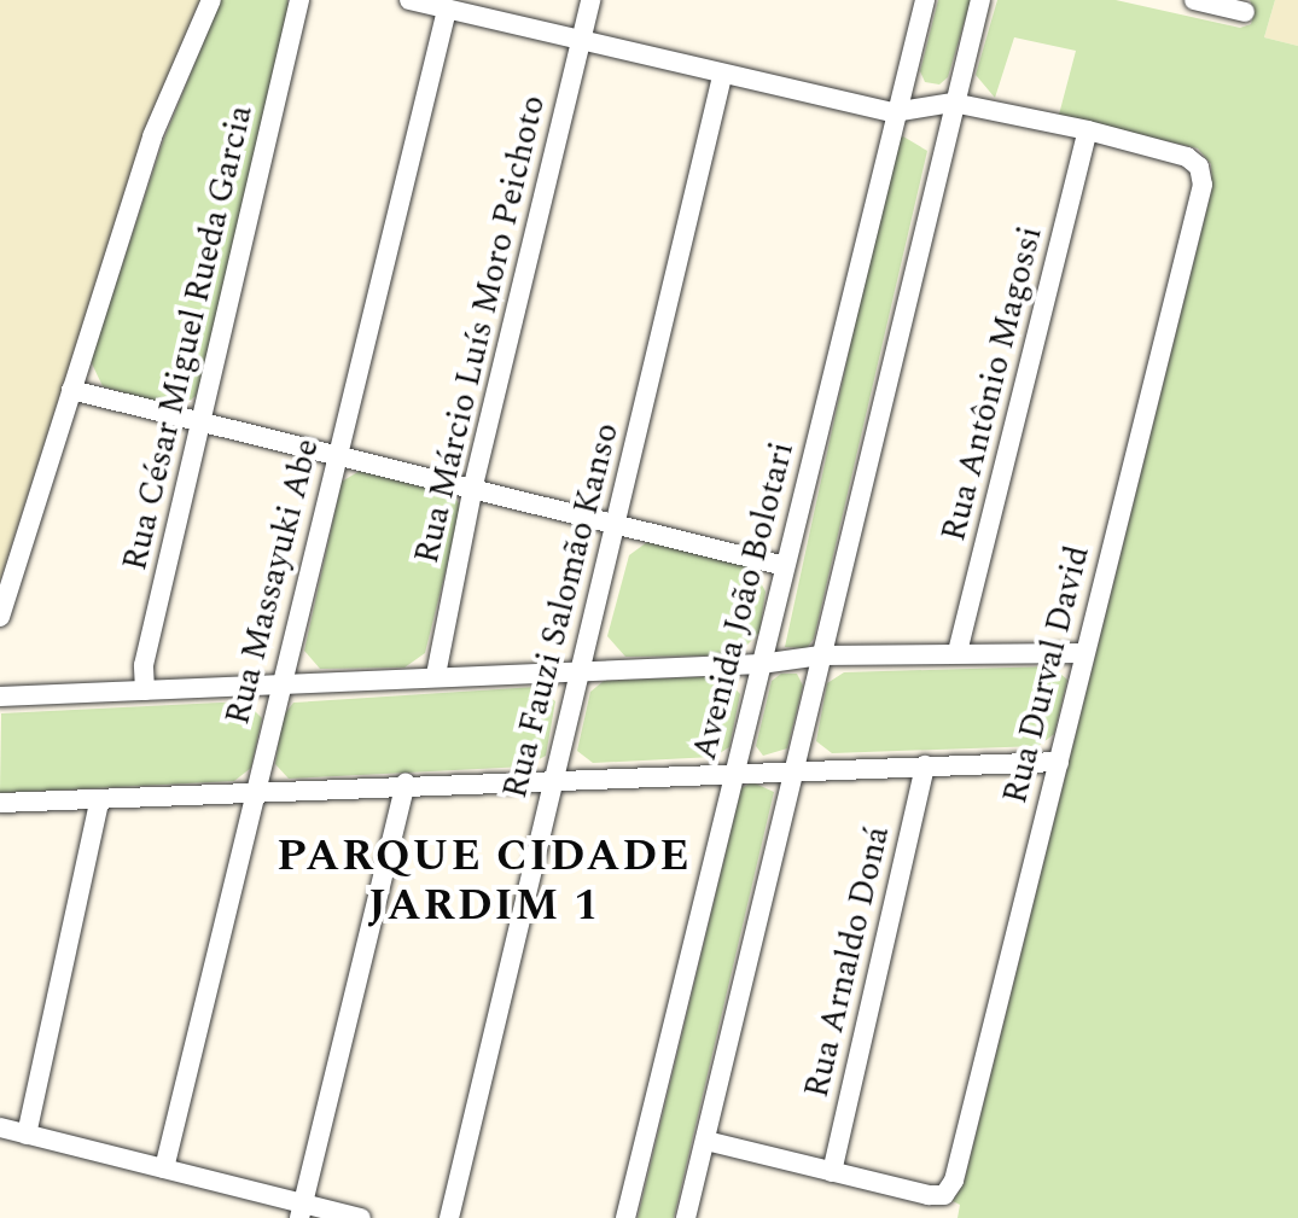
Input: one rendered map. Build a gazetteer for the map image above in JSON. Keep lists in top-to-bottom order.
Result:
{
  "streets": {
    "street": [
      "Rua Márcio Luís Moro Peichoto",
      "Rua César Miguel Rueda Garcia",
      "Rua Antônio Magossi",
      "Rua Massayuki Abe",
      "Avenida João Bolotari",
      "Rua Fauzi Salomão Kanso",
      "Rua Durval David",
      "Rua Arnaldo Doná"
    ]
  },
  "crossings": [
    ["Rua Antônio Magossi", "Rua Durval David"],
    ["Rua Durval David", "Rua Arnaldo Doná"]
  ],
  "districts": ["PARQUE CIDADE JARDIM 1"]
}
